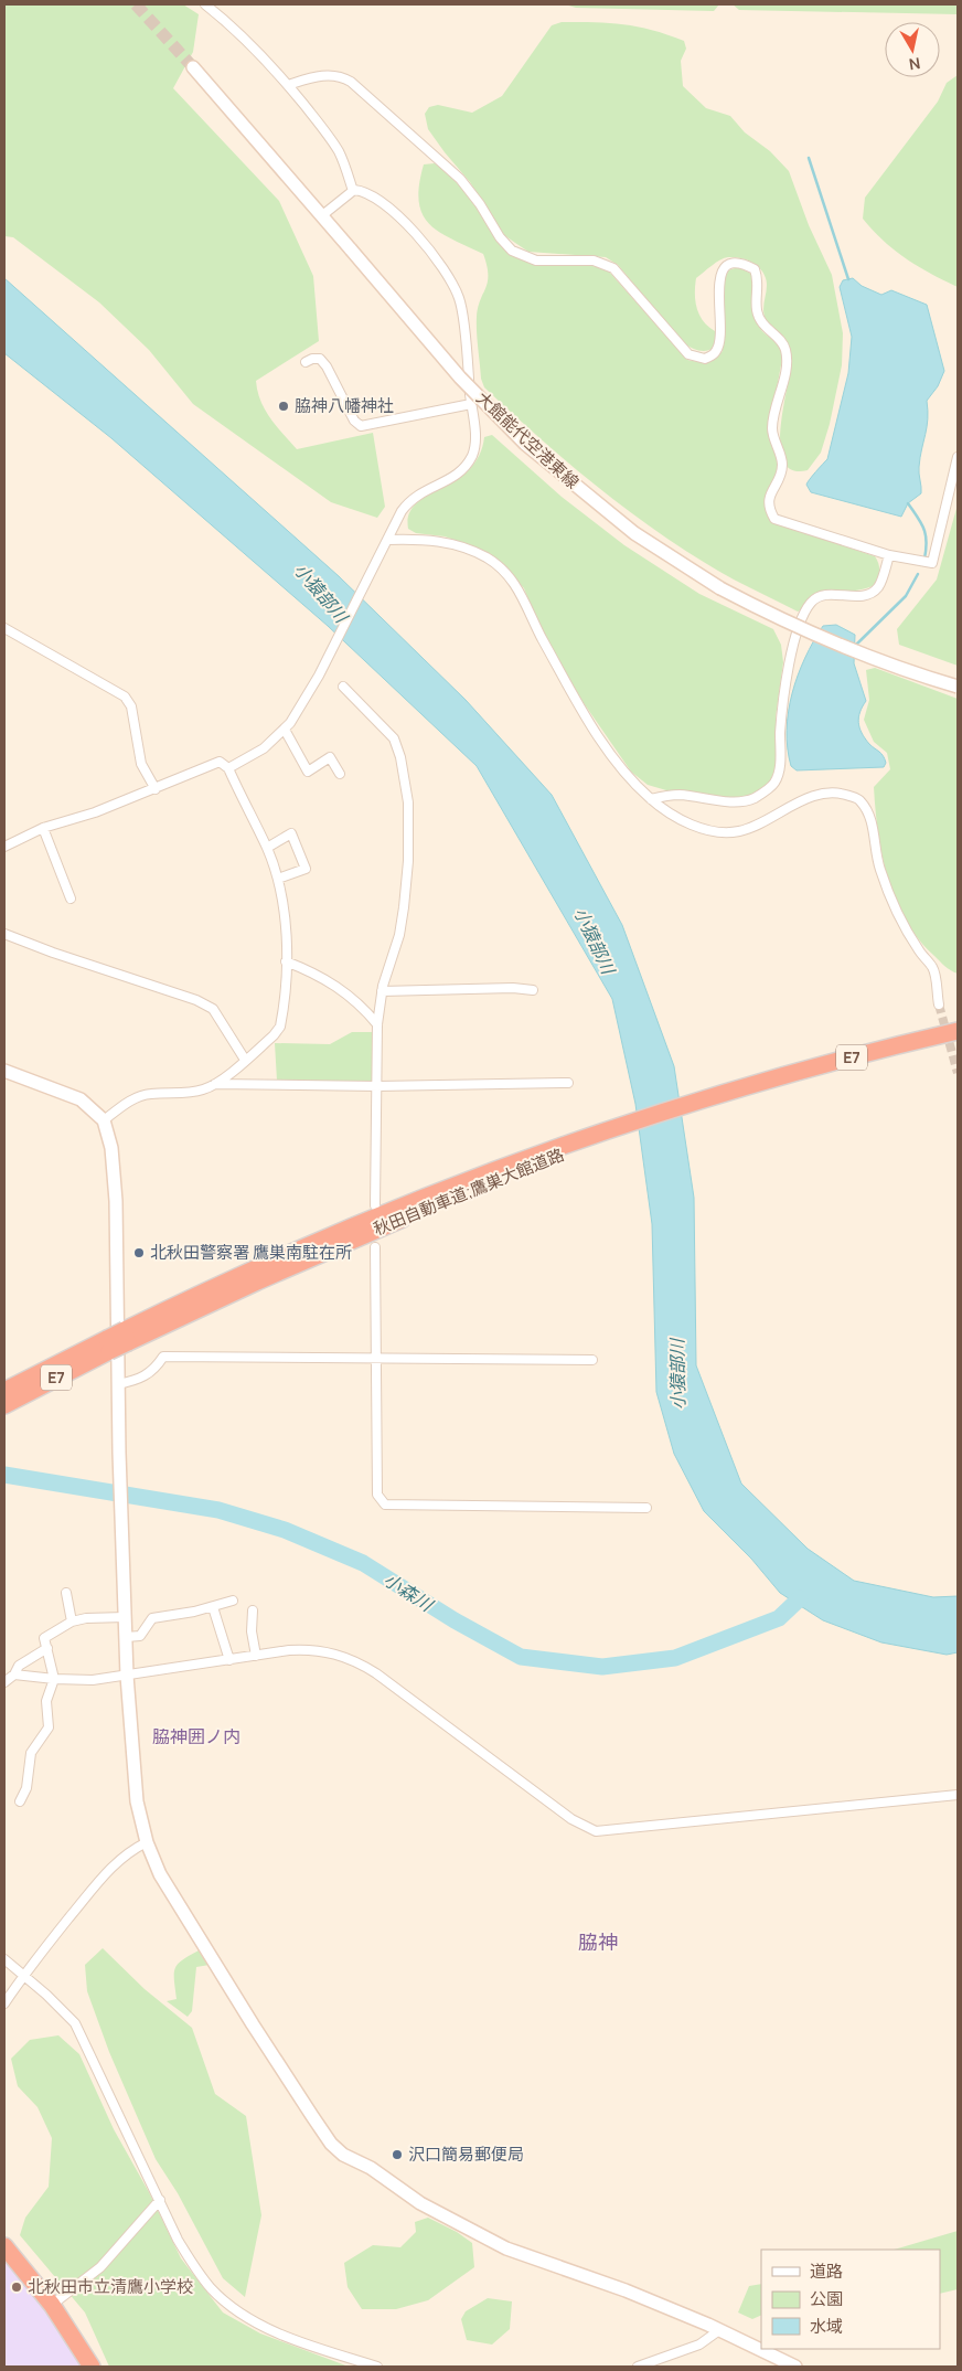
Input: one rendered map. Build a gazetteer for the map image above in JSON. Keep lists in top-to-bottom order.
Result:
{
  "streets": {
    "highway": ["E7", "秋田自動車道;鷹巣大館道路"],
    "street": ["大館能代空港東線"]
  },
  "districts": ["脇神囲ノ内", "脇神"],
  "water": ["小猿部川", "小森川"],
  "places": [
    "脇神八幡神社",
    "北秋田警察署 鷹巣南駐在所",
    "沢口簡易郵便局",
    "北秋田市立清鷹小学校"
  ],
  "legend": ["道路", "公園", "水域"],
  "north": "bottom"
}
